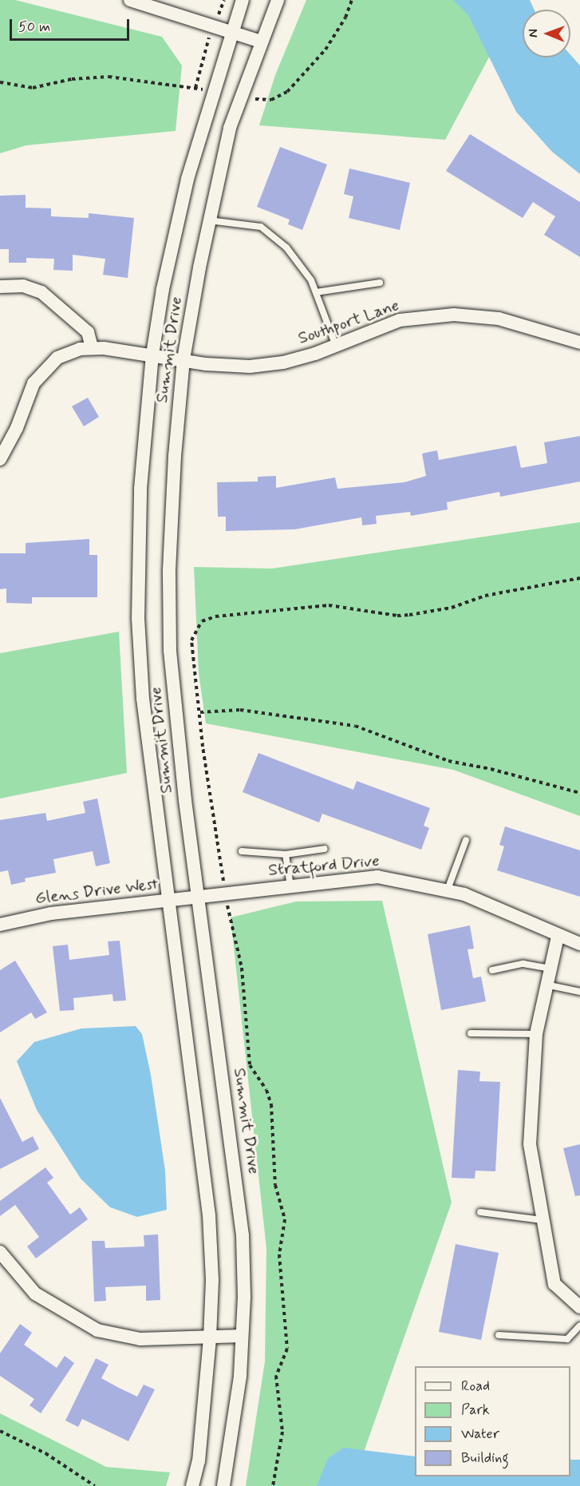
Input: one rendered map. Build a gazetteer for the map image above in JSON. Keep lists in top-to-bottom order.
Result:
{
  "streets": {
    "street": [
      "Southport Lane",
      "Summit Drive",
      "Stratford Drive",
      "Glens Drive West"
    ]
  },
  "crossings": [
    ["Southport Lane", "Summit Drive"],
    ["Summit Drive", "Stratford Drive"],
    ["Summit Drive", "Glens Drive West"],
    ["Stratford Drive", "Glens Drive West"]
  ],
  "legend": [
    "Road",
    "Park",
    "Water",
    "Building"
  ],
  "scale_bar": "50 m",
  "north": "left"
}
